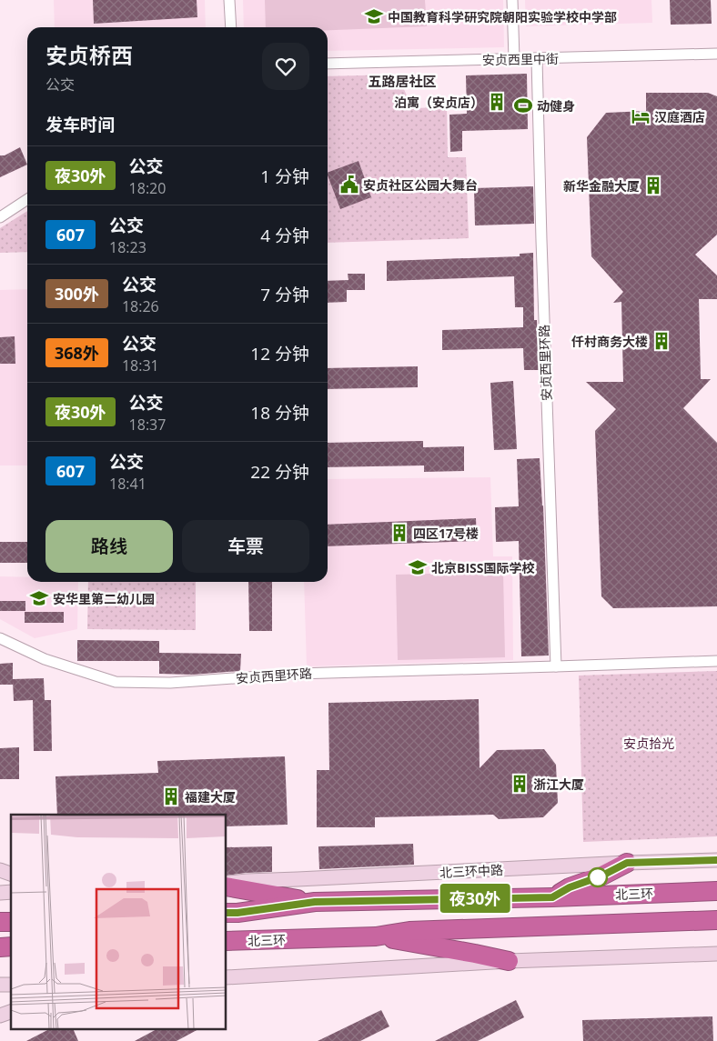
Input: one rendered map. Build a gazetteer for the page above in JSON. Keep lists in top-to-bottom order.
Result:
{
  "streets": {
    "highway": ["北三环"],
    "street": ["安贞西里中街", "安贞西里环路", "北三环中路"]
  },
  "crossings": [
    ["安贞西里中街", "安贞西里环路"]
  ],
  "districts": ["五路居社区"],
  "parks": ["安贞拾光"],
  "places": {
    "school or university": ["中国教育科学研究院朝阳实验学校中学部", "北京BISS国际学校", "安华里第二幼儿园"],
    "building": [
      "泊寓（安贞店）",
      "新华金融大厦",
      "仟村商务大楼",
      "四区17号楼",
      "浙江大厦",
      "福建大厦"
    ],
    "sports": ["动健身"],
    "hotel": ["汉庭酒店"],
    "public building": ["安贞社区公园大舞台"]
  },
  "lines": ["bus line 夜30外"],
  "page": {
    "on_map": "夜30外",
    "heading": [
      ["安贞桥西", "公交"],
      "发车时间"
    ],
    "list": [
      {
        "mark": "夜30外",
        "name": "公交",
        "note": "18:20",
        "value": "1 分钟"
      },
      {
        "mark": "607",
        "name": "公交",
        "note": "18:23",
        "value": "4 分钟"
      },
      {
        "mark": "300外",
        "name": "公交",
        "note": "18:26",
        "value": "7 分钟"
      },
      {
        "mark": "368外",
        "name": "公交",
        "note": "18:31",
        "value": "12 分钟"
      },
      {
        "mark": "夜30外",
        "name": "公交",
        "note": "18:37",
        "value": "18 分钟"
      },
      {
        "mark": "607",
        "name": "公交",
        "note": "18:41",
        "value": "22 分钟"
      }
    ],
    "buttons": ["路线", "车票"]
  }
}
